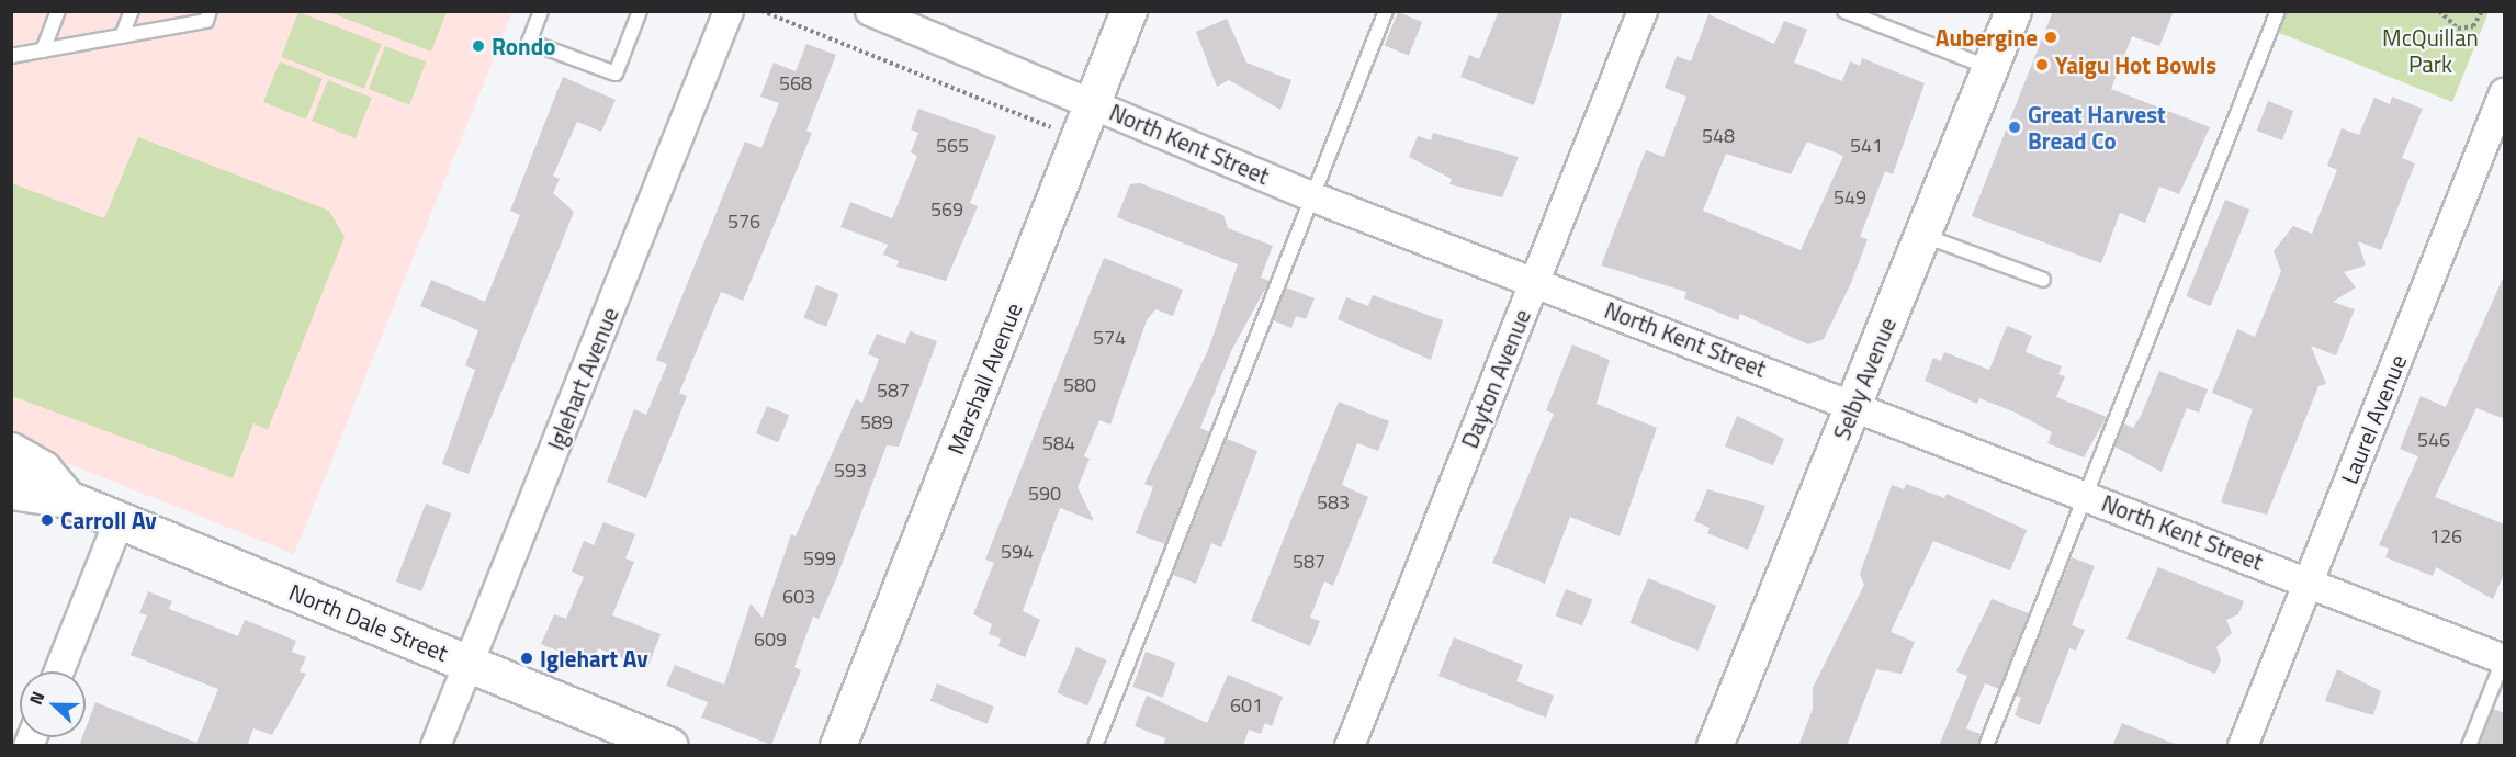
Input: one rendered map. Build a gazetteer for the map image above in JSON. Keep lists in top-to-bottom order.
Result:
{
  "streets": {
    "main road": ["North Dale Street"],
    "street": [
      "North Kent Street",
      "Iglehart Avenue",
      "Marshall Avenue",
      "Dayton Avenue",
      "Selby Avenue",
      "Laurel Avenue"
    ]
  },
  "crossings": [
    ["North Kent Street", "Marshall Avenue"],
    ["North Kent Street", "Dayton Avenue"],
    ["North Kent Street", "Selby Avenue"],
    ["North Kent Street", "Laurel Avenue"],
    ["Iglehart Avenue", "North Dale Street"]
  ],
  "parks": ["McQuillan Park"],
  "places": [
    "Aubergine",
    "Rondo",
    "Yaigu Hot Bowls",
    "Great Harvest Bread Co",
    "Carroll Av",
    "Iglehart Av"
  ],
  "house_numbers": [
    "568",
    "548",
    "565",
    "541",
    "549",
    "569",
    "576",
    "574",
    "580",
    "587",
    "589",
    "546",
    "584",
    "593",
    "590",
    "583",
    "126",
    "594",
    "599",
    "587",
    "603",
    "609",
    "601"
  ],
  "north": "left"
}
